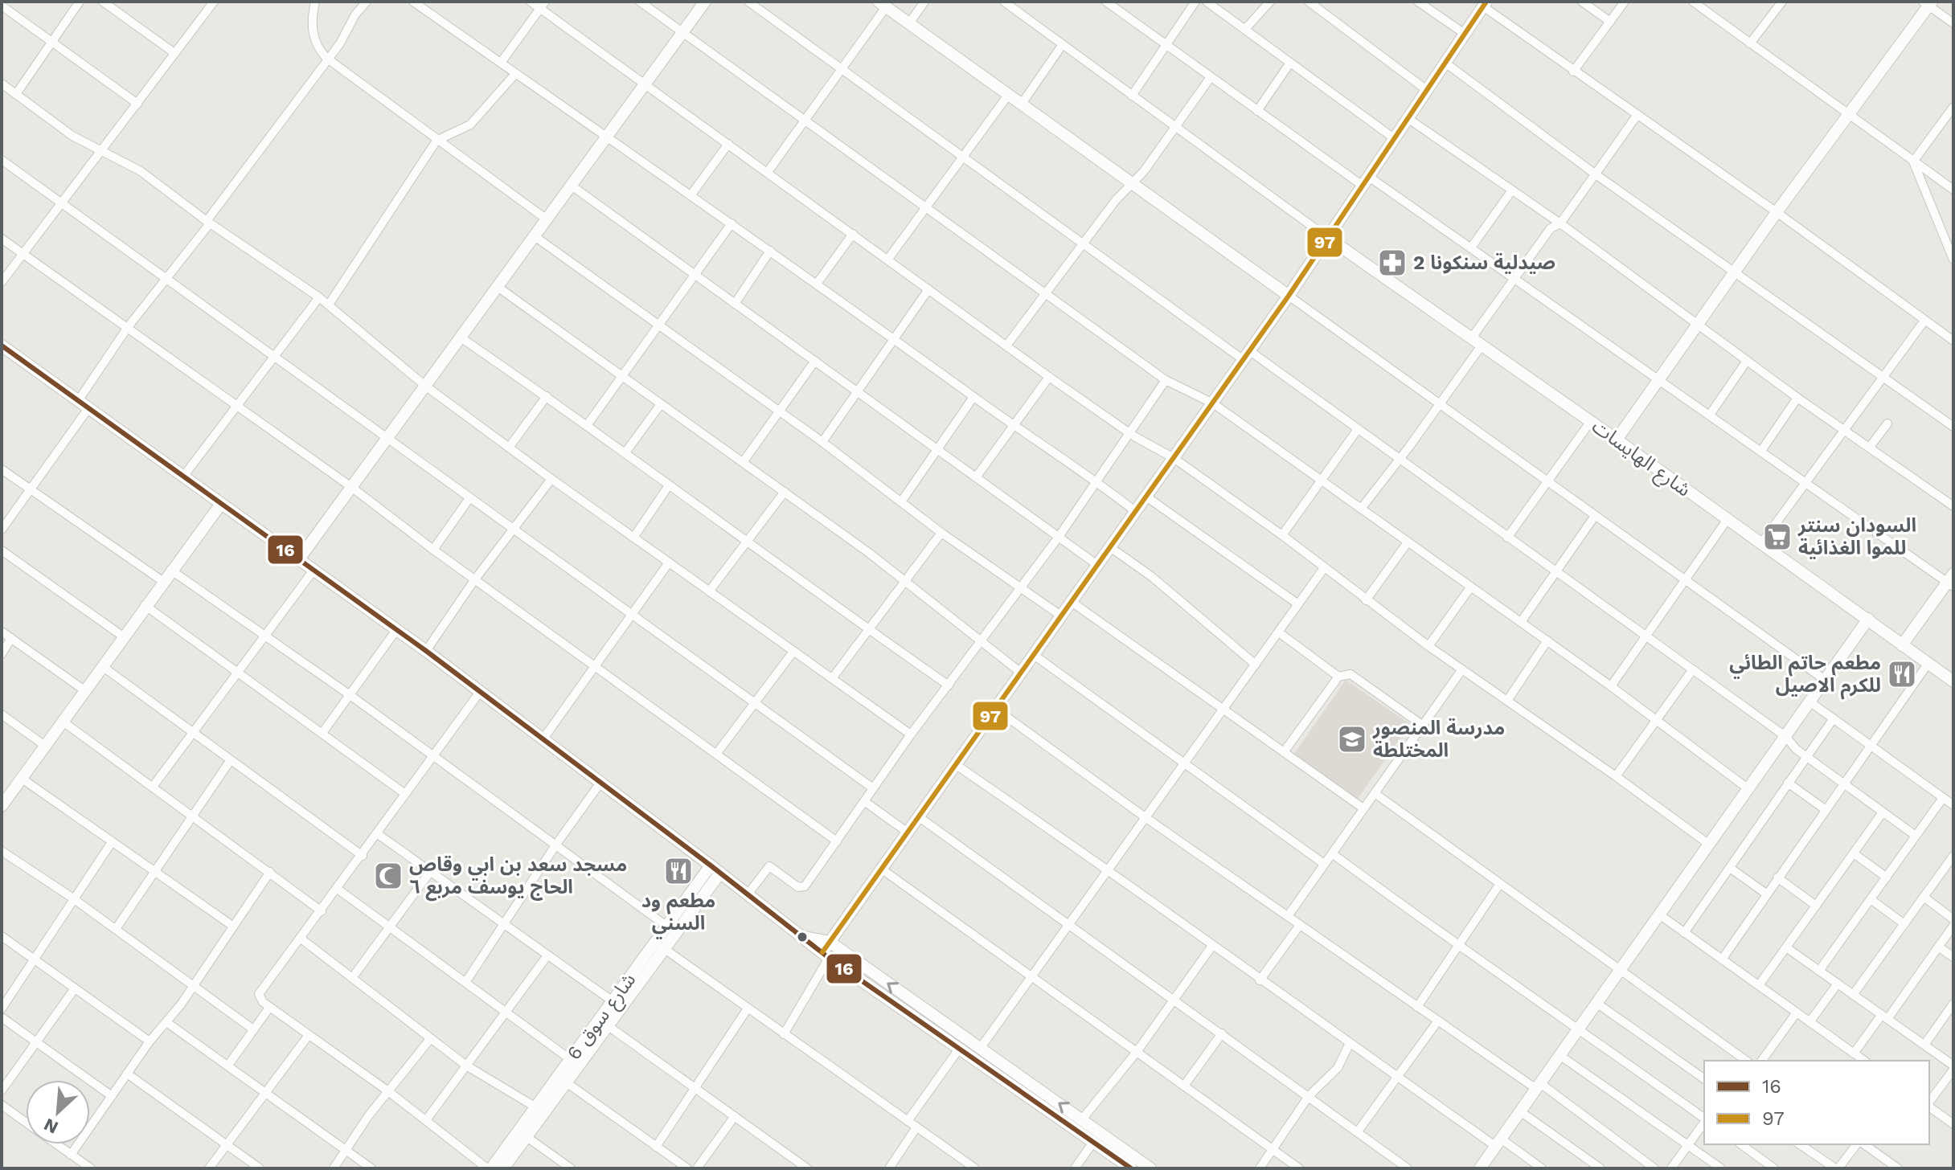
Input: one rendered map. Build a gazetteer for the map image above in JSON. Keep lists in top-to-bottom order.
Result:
{
  "streets": {
    "street": ["شارع الهايسات", "شارع سوق 6"]
  },
  "places": {
    "pharmacy": ["صيدلية سنكونا 2"],
    "supermarket": ["السودان سنتر للموا الغذائية"],
    "restaurant": ["مطعم حاتم الطائي للكرم الاصيل", "مطعم ود السني"],
    "school or university": ["مدرسة المنصور المختلطة"],
    "mosque": ["مسجد سعد بن ابي وقاص الحاج يوسف مربع ٦"]
  },
  "lines": ["transit line 97", "transit line 16"],
  "legend": ["16", "97"],
  "north": "bottom left"
}
